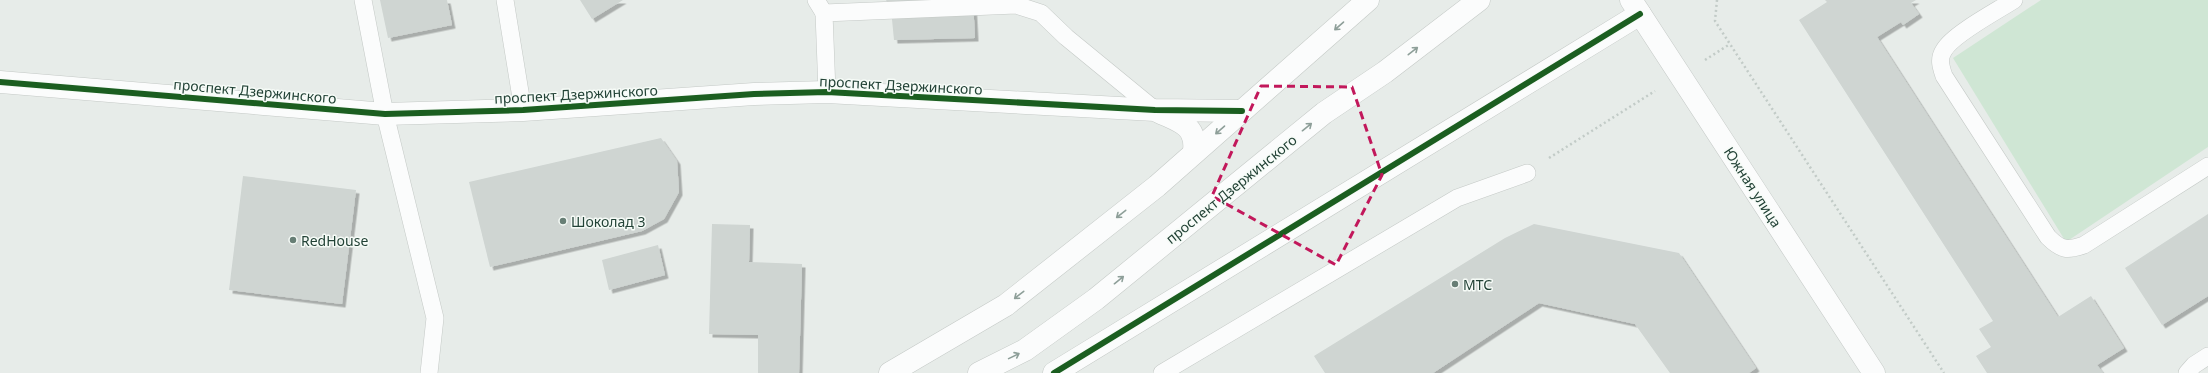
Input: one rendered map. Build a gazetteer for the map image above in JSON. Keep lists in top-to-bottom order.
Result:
{
  "streets": {
    "street": ["проспект Дзержинского", "Южная улица"]
  },
  "places": ["Шоколад 3", "RedHouse", "МТС"]
}
